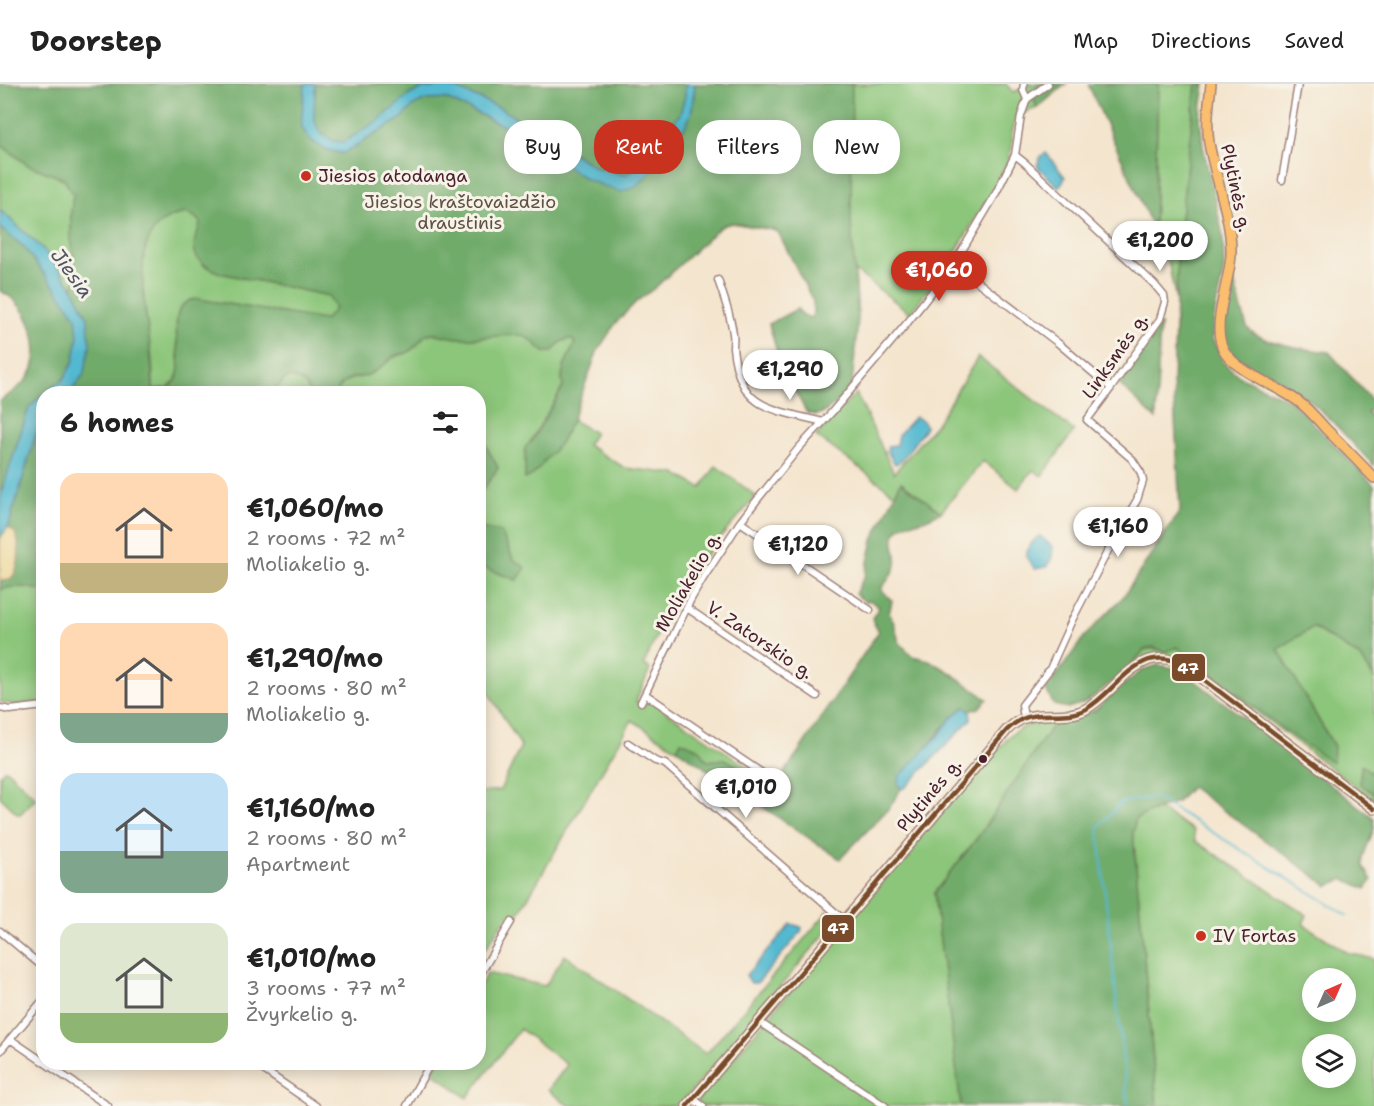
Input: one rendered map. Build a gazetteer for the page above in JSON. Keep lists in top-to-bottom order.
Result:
{
  "streets": {
    "main road": ["Plytinės g."],
    "street": ["Linksmės g.", "Moliakelio g.", "V. Zatorskio g."]
  },
  "crossings": [
    ["Plytinės g.", "Linksmės g."],
    ["Linksmės g.", "Moliakelio g."],
    ["Moliakelio g.", "V. Zatorskio g."]
  ],
  "water": ["Jiesia"],
  "parks": ["Jiesios kraštovaizdžio draustinis"],
  "places": ["Jiesios atodanga", "IV Fortas"],
  "lines": ["transit line 47"],
  "north": "top right",
  "page": {
    "header": "Doorstep",
    "nav": ["Map", "Directions", "Saved"],
    "chip": [
      "Buy",
      "Rent",
      "Filters",
      "New"
    ],
    "price": [
      "€1,200",
      "€1,060",
      "€1,290",
      "€1,160",
      "€1,120",
      "€1,010"
    ],
    "heading": "6 homes",
    "list": [
      {
        "name": "€1,060/mo",
        "note": "2 rooms · 72 m² · Moliakelio g."
      },
      {
        "name": "€1,290/mo",
        "note": "2 rooms · 80 m² · Moliakelio g."
      },
      {
        "name": "€1,160/mo",
        "note": "2 rooms · 80 m² · Apartment"
      },
      {
        "name": "€1,010/mo",
        "note": "3 rooms · 77 m² · Žvyrkelio g."
      }
    ]
  }
}
